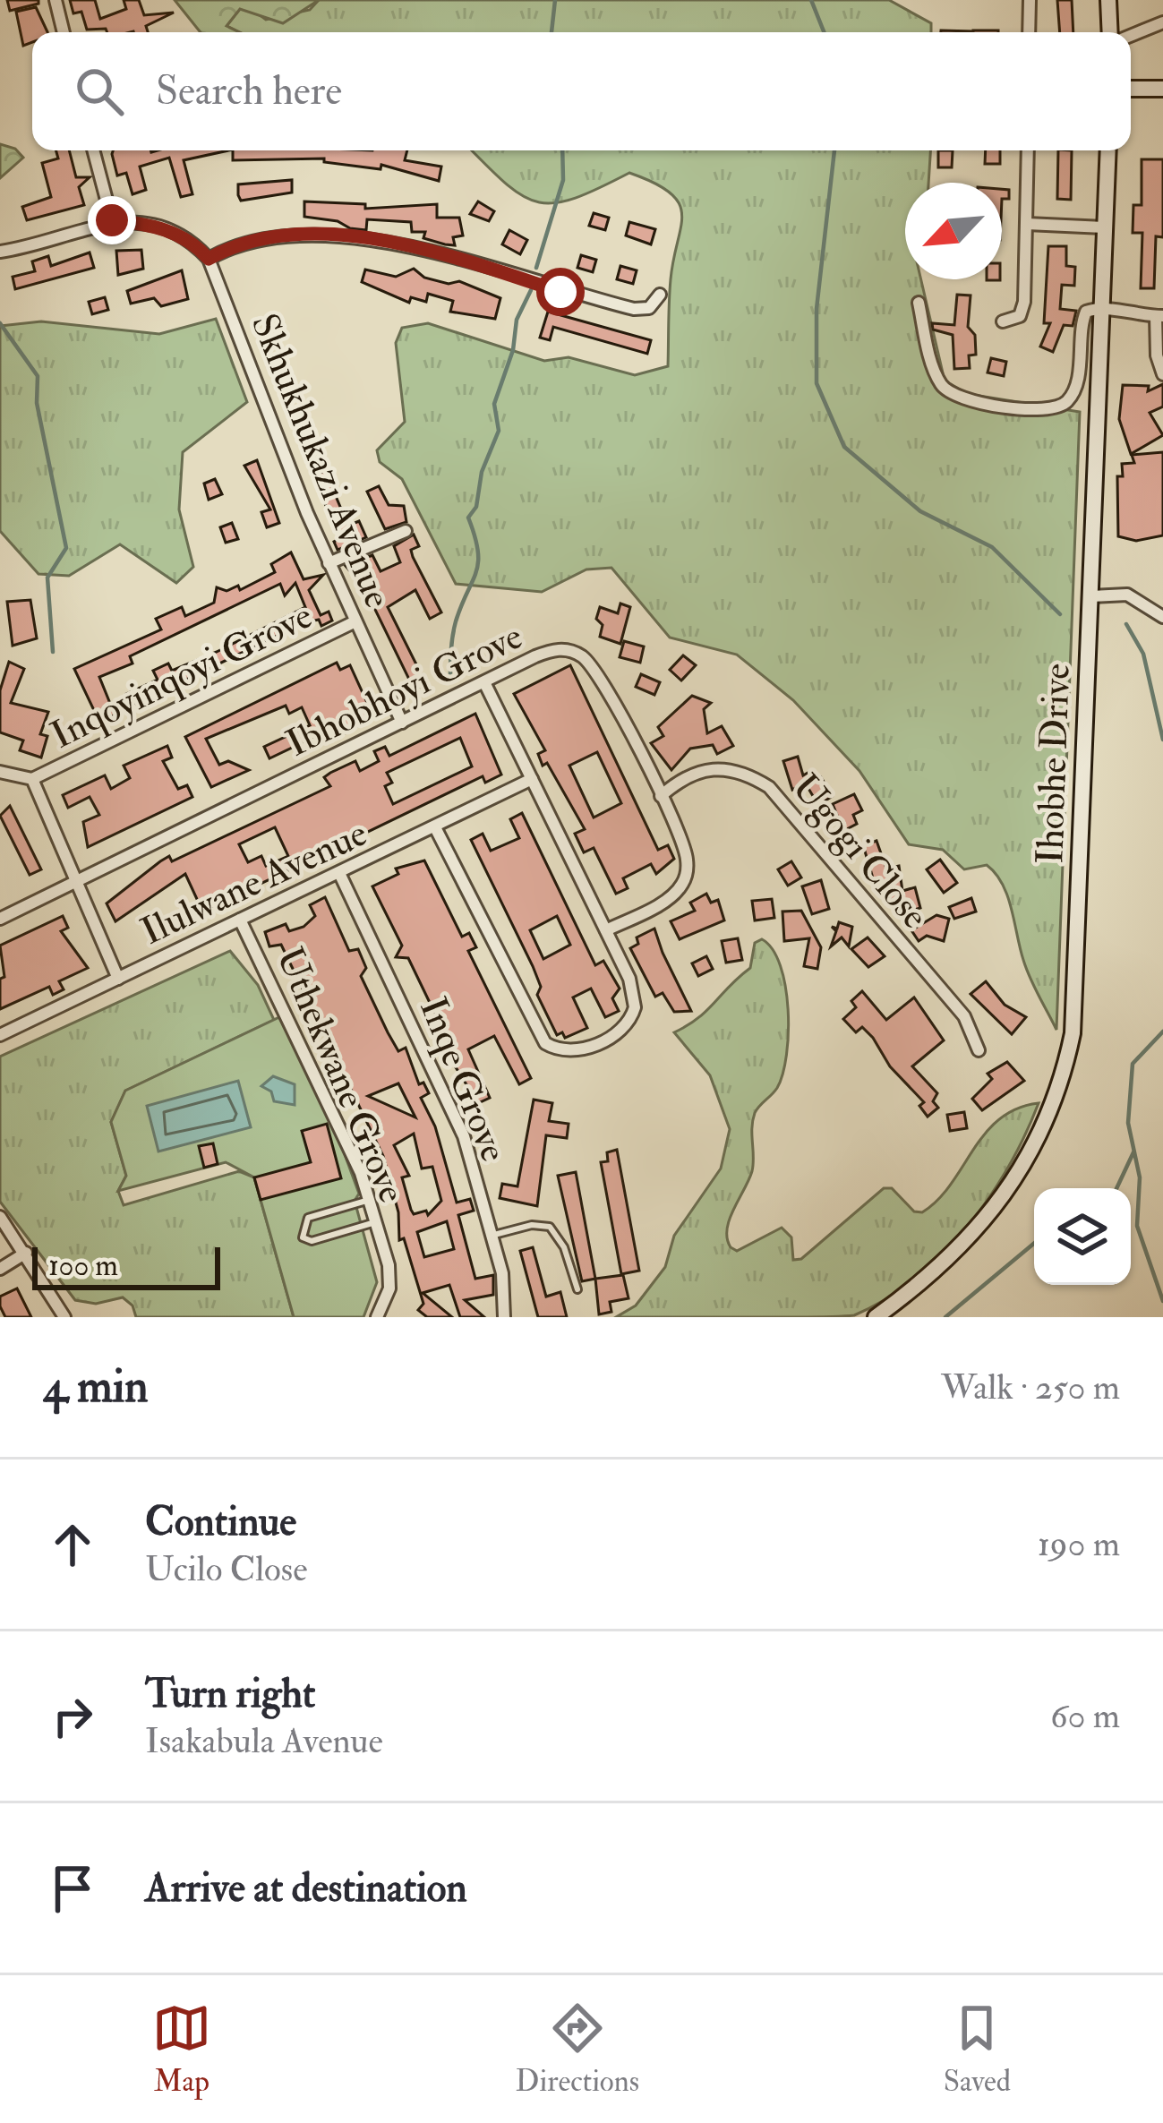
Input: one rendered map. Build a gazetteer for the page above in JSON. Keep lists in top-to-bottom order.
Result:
{
  "streets": {
    "street": [
      "Skhukhukazi Avenue",
      "Inqoyinqoyi Grove",
      "Ibhobhoyi Grove",
      "Ihobhe Drive",
      "Ugogi Close",
      "Ilulwane Avenue",
      "Uthekwane Grove",
      "Inqe Grove"
    ]
  },
  "crossings": [
    ["Skhukhukazi Avenue", "Inqoyinqoyi Grove"],
    ["Skhukhukazi Avenue", "Ibhobhoyi Grove"],
    ["Inqoyinqoyi Grove", "Ibhobhoyi Grove"],
    ["Inqoyinqoyi Grove", "Ilulwane Avenue"],
    ["Ibhobhoyi Grove", "Ugogi Close"],
    ["Ilulwane Avenue", "Uthekwane Grove"],
    ["Ilulwane Avenue", "Inqe Grove"]
  ],
  "scale_bar": "100 m",
  "north": "bottom left",
  "page": {
    "search": "Search here",
    "scale": "100 m",
    "heading": ["4 min", "Walk · 250 m"],
    "list": [
      ["Continue", "Ucilo Close", "190 m"],
      ["Turn right", "Isakabula Avenue", "60 m"],
      "Arrive at destination"
    ],
    "nav": ["Map", "Directions", "Saved"]
  }
}
